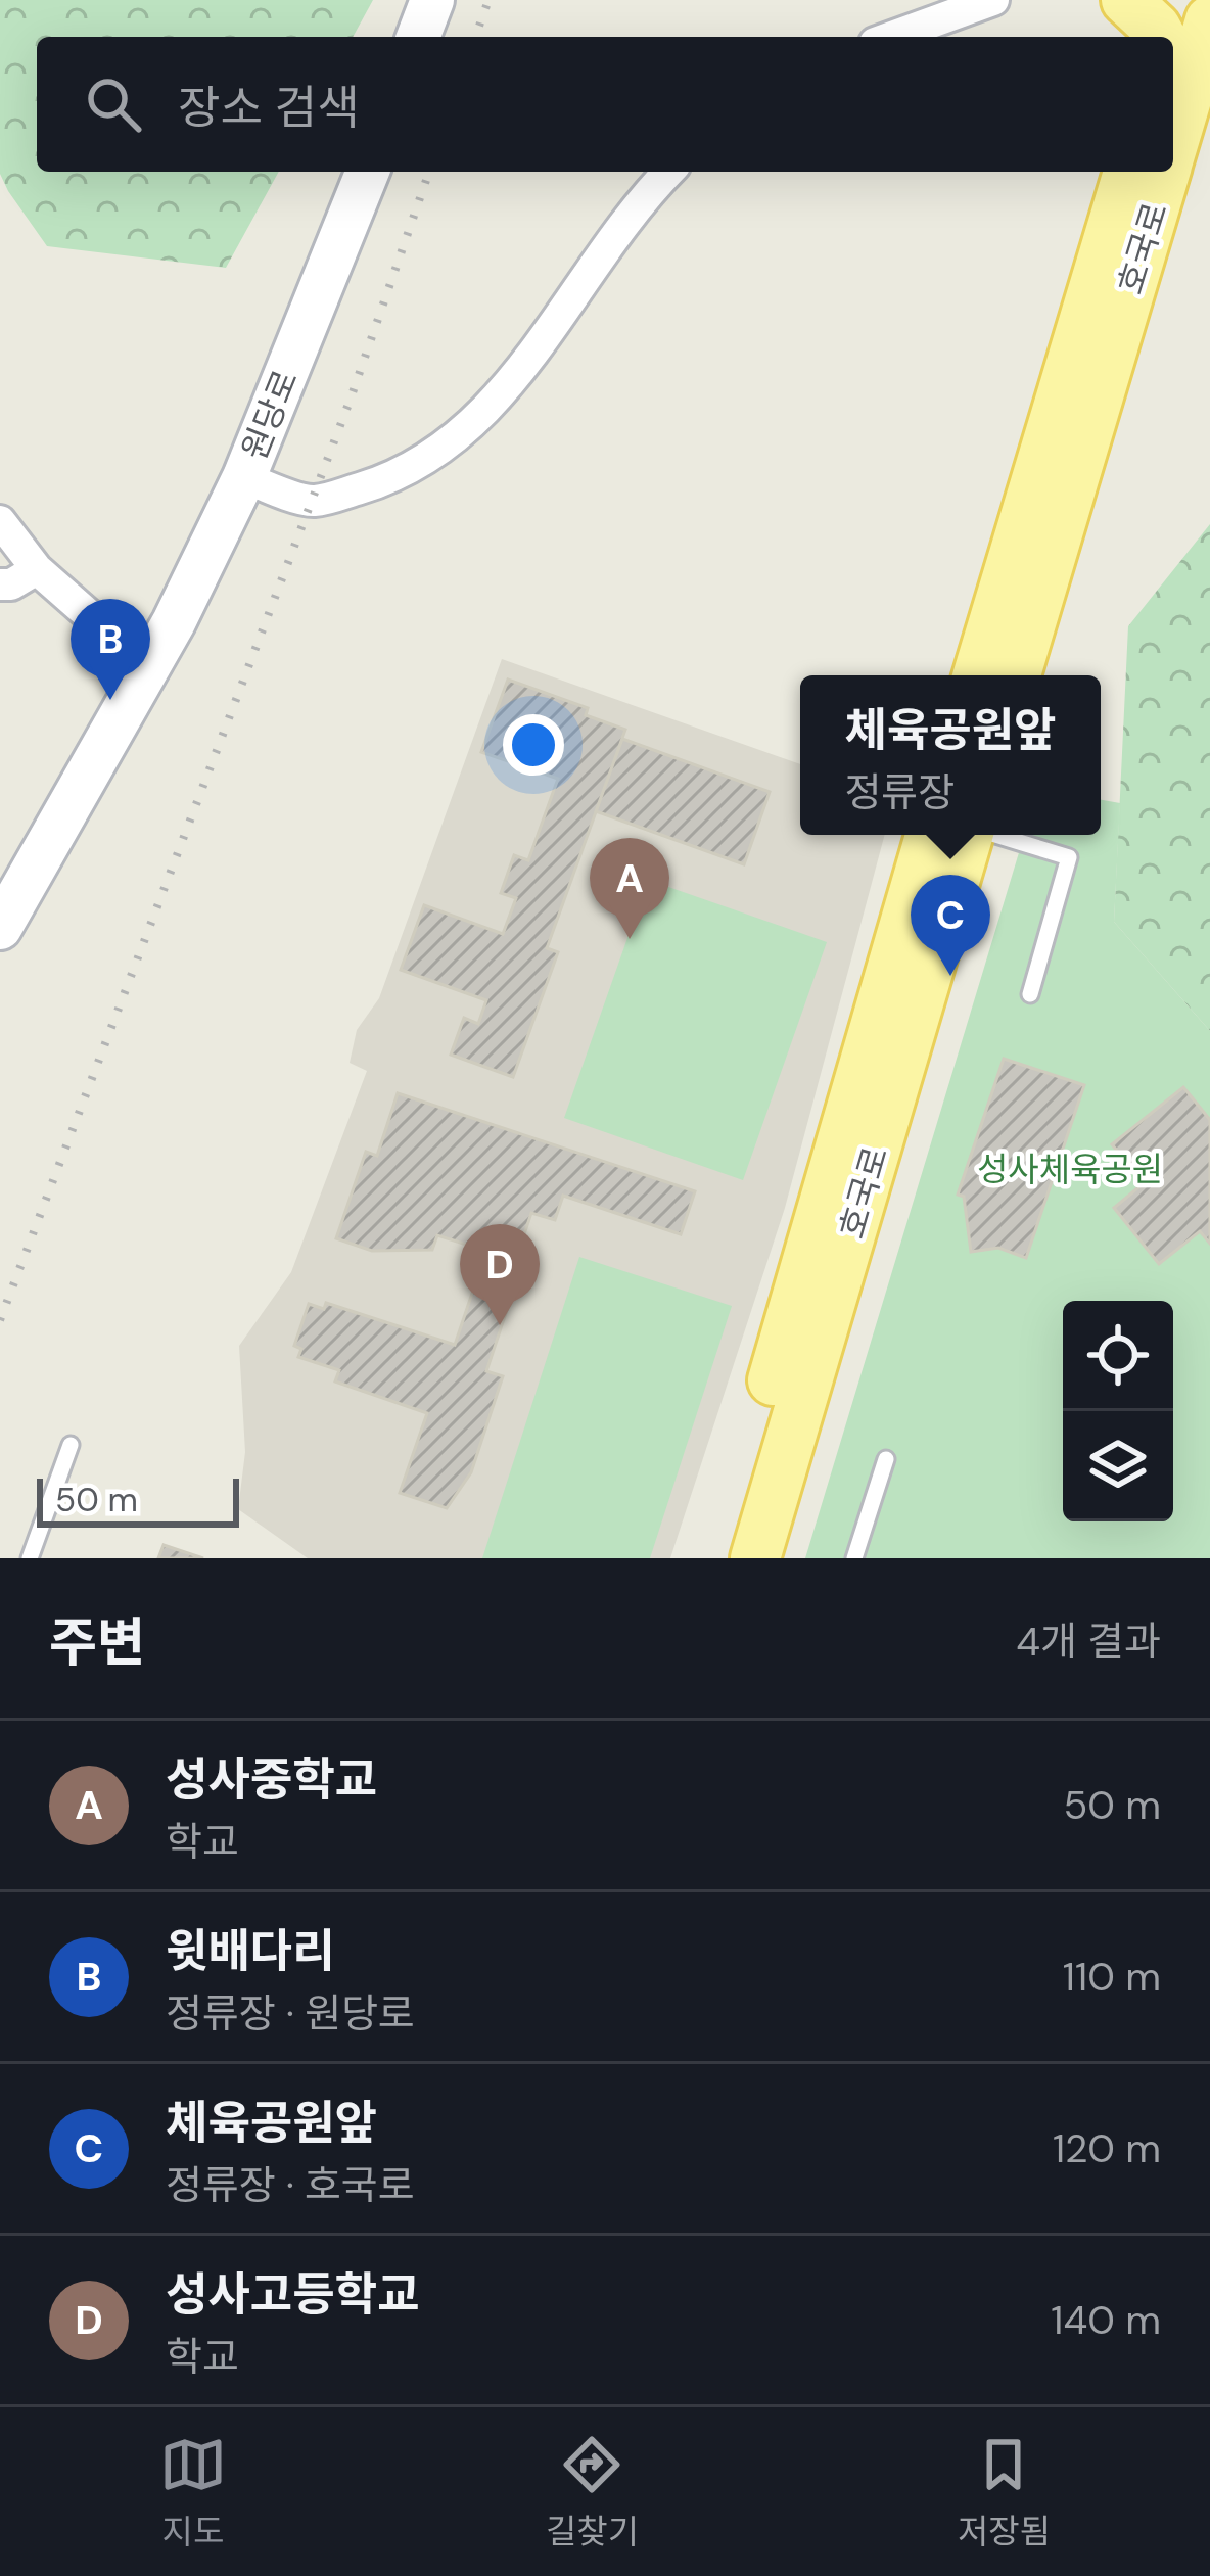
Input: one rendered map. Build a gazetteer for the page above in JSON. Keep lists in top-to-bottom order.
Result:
{
  "streets": {
    "main road": ["호국로", "원당로"]
  },
  "parks": ["성사체육공원"],
  "scale_bar": "50 m",
  "page": {
    "search": "장소 검색",
    "pins": [
      "B",
      "A",
      "C",
      "D"
    ],
    "popup": ["체육공원앞", "정류장"],
    "scale": "50 m",
    "heading": ["주변", "4개 결과"],
    "list": [
      {
        "mark": "A",
        "name": "성사중학교",
        "note": "학교",
        "value": "50 m"
      },
      {
        "mark": "B",
        "name": "윗배다리",
        "note": "정류장 · 원당로",
        "value": "110 m"
      },
      {
        "mark": "C",
        "name": "체육공원앞",
        "note": "정류장 · 호국로",
        "value": "120 m"
      },
      {
        "mark": "D",
        "name": "성사고등학교",
        "note": "학교",
        "value": "140 m"
      }
    ],
    "nav": ["지도", "길찾기", "저장됨"]
  }
}
